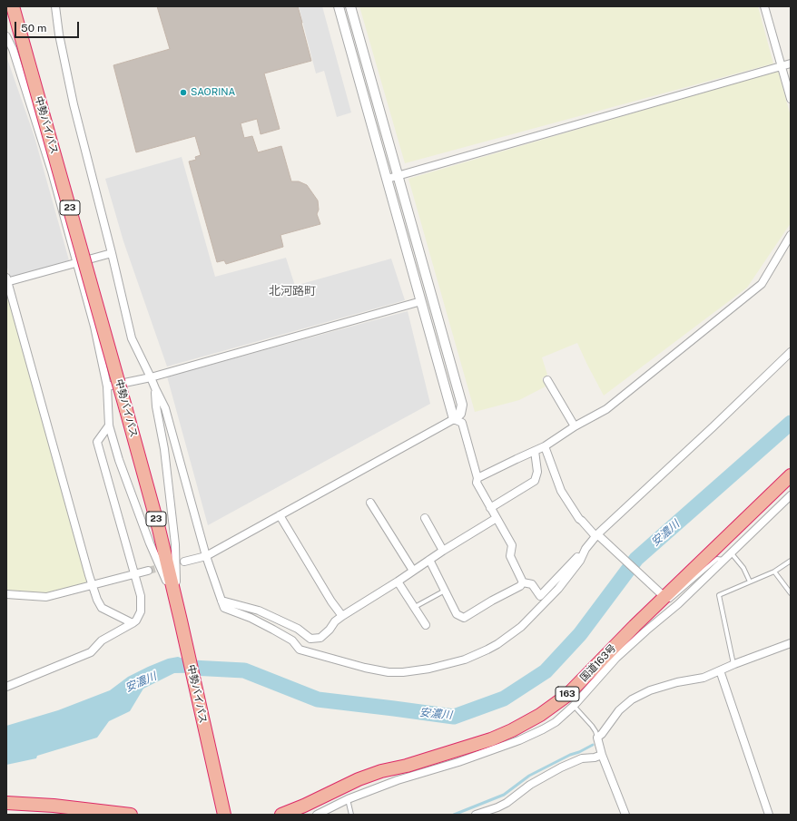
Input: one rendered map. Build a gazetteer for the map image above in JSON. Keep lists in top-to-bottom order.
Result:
{
  "streets": {
    "highway": [
      "中勢バイパス",
      "23",
      "国道163号",
      "163"
    ]
  },
  "districts": ["北河路町"],
  "water": ["安濃川"],
  "places": ["SAORINA"],
  "scale_bar": "50 m"
}
